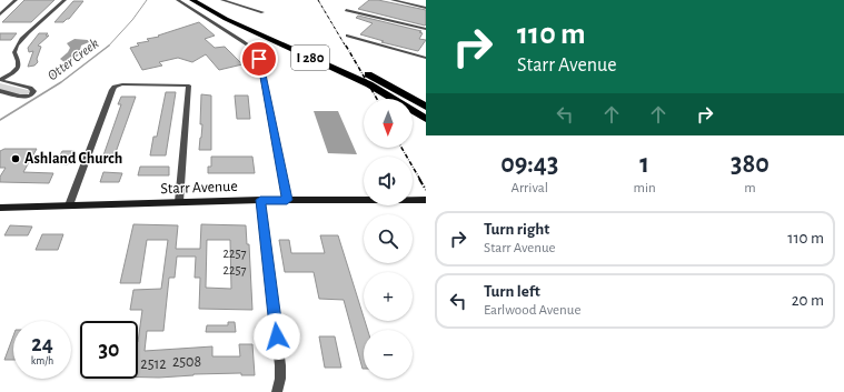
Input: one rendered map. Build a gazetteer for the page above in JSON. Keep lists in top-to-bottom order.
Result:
{
  "streets": {
    "highway": ["I 280"],
    "main road": ["Starr Avenue"]
  },
  "water": ["Otter Creek"],
  "places": ["Ashland Church"],
  "house_numbers": [
    "2257",
    "2257",
    "2508",
    "2512"
  ],
  "north": "bottom",
  "page": {
    "turn": ["110 m", "Starr Avenue"],
    "map_buttons": ["+", "−"],
    "eta": [
      "09:43",
      "Arrival",
      "1",
      "min",
      "380",
      "m"
    ],
    "list": [
      {
        "name": "Turn right",
        "note": "Starr Avenue",
        "value": "110 m"
      },
      {
        "name": "Turn left",
        "note": "Earlwood Avenue",
        "value": "20 m"
      }
    ],
    "speed": "24 km/h",
    "limit": "30"
  }
}
